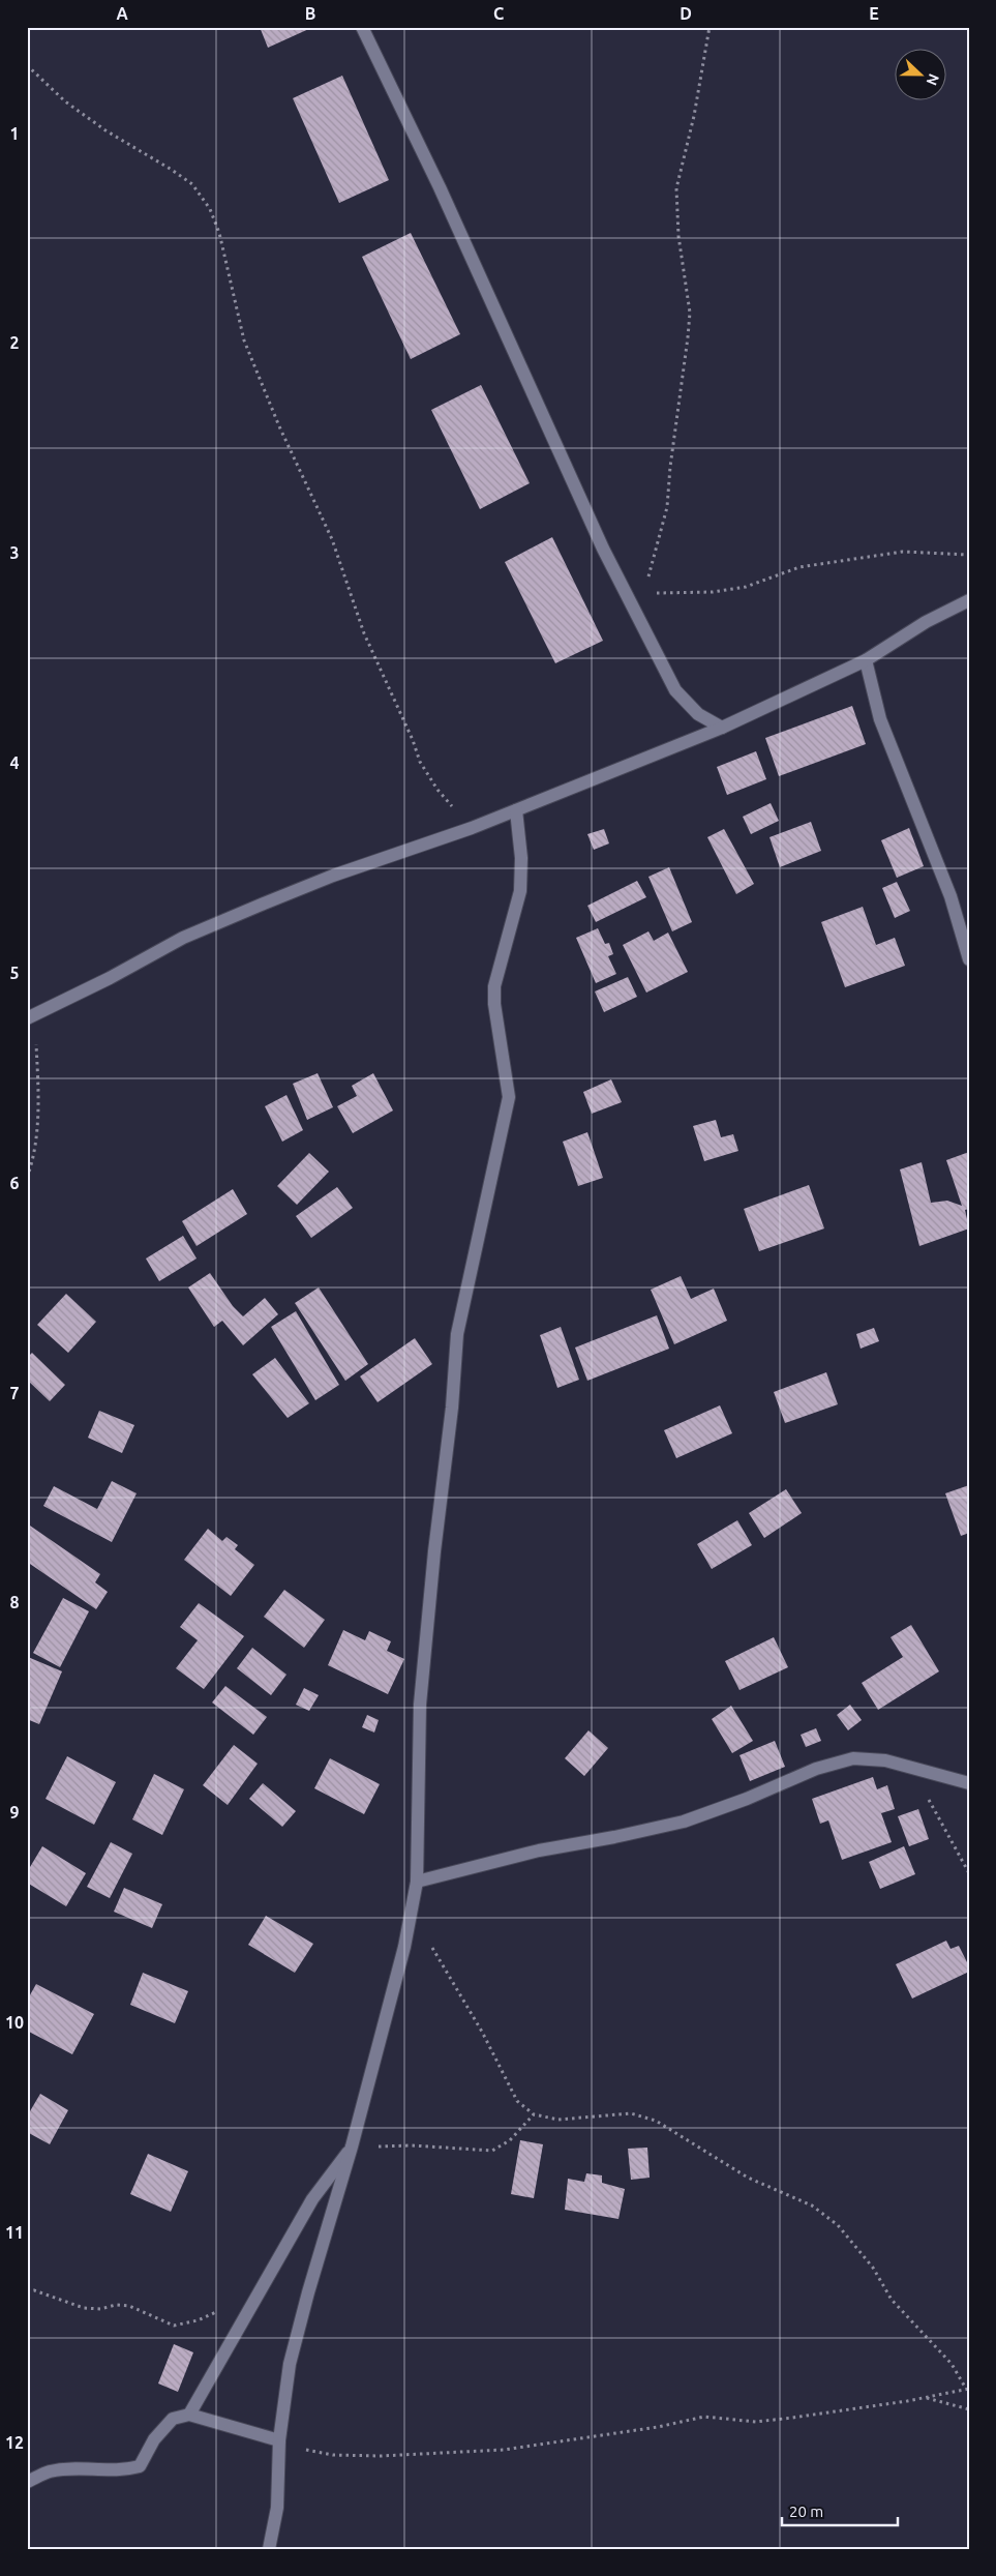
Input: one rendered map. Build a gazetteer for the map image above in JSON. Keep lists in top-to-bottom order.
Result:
{
  "scale_bar": "20 m",
  "north": "right",
  "grid": {
    "columns": [
      "A",
      "B",
      "C",
      "D",
      "E"
    ],
    "rows": [
      "1",
      "2",
      "3",
      "4",
      "5",
      "6",
      "7",
      "8",
      "9",
      "10",
      "11",
      "12"
    ]
  }
}
